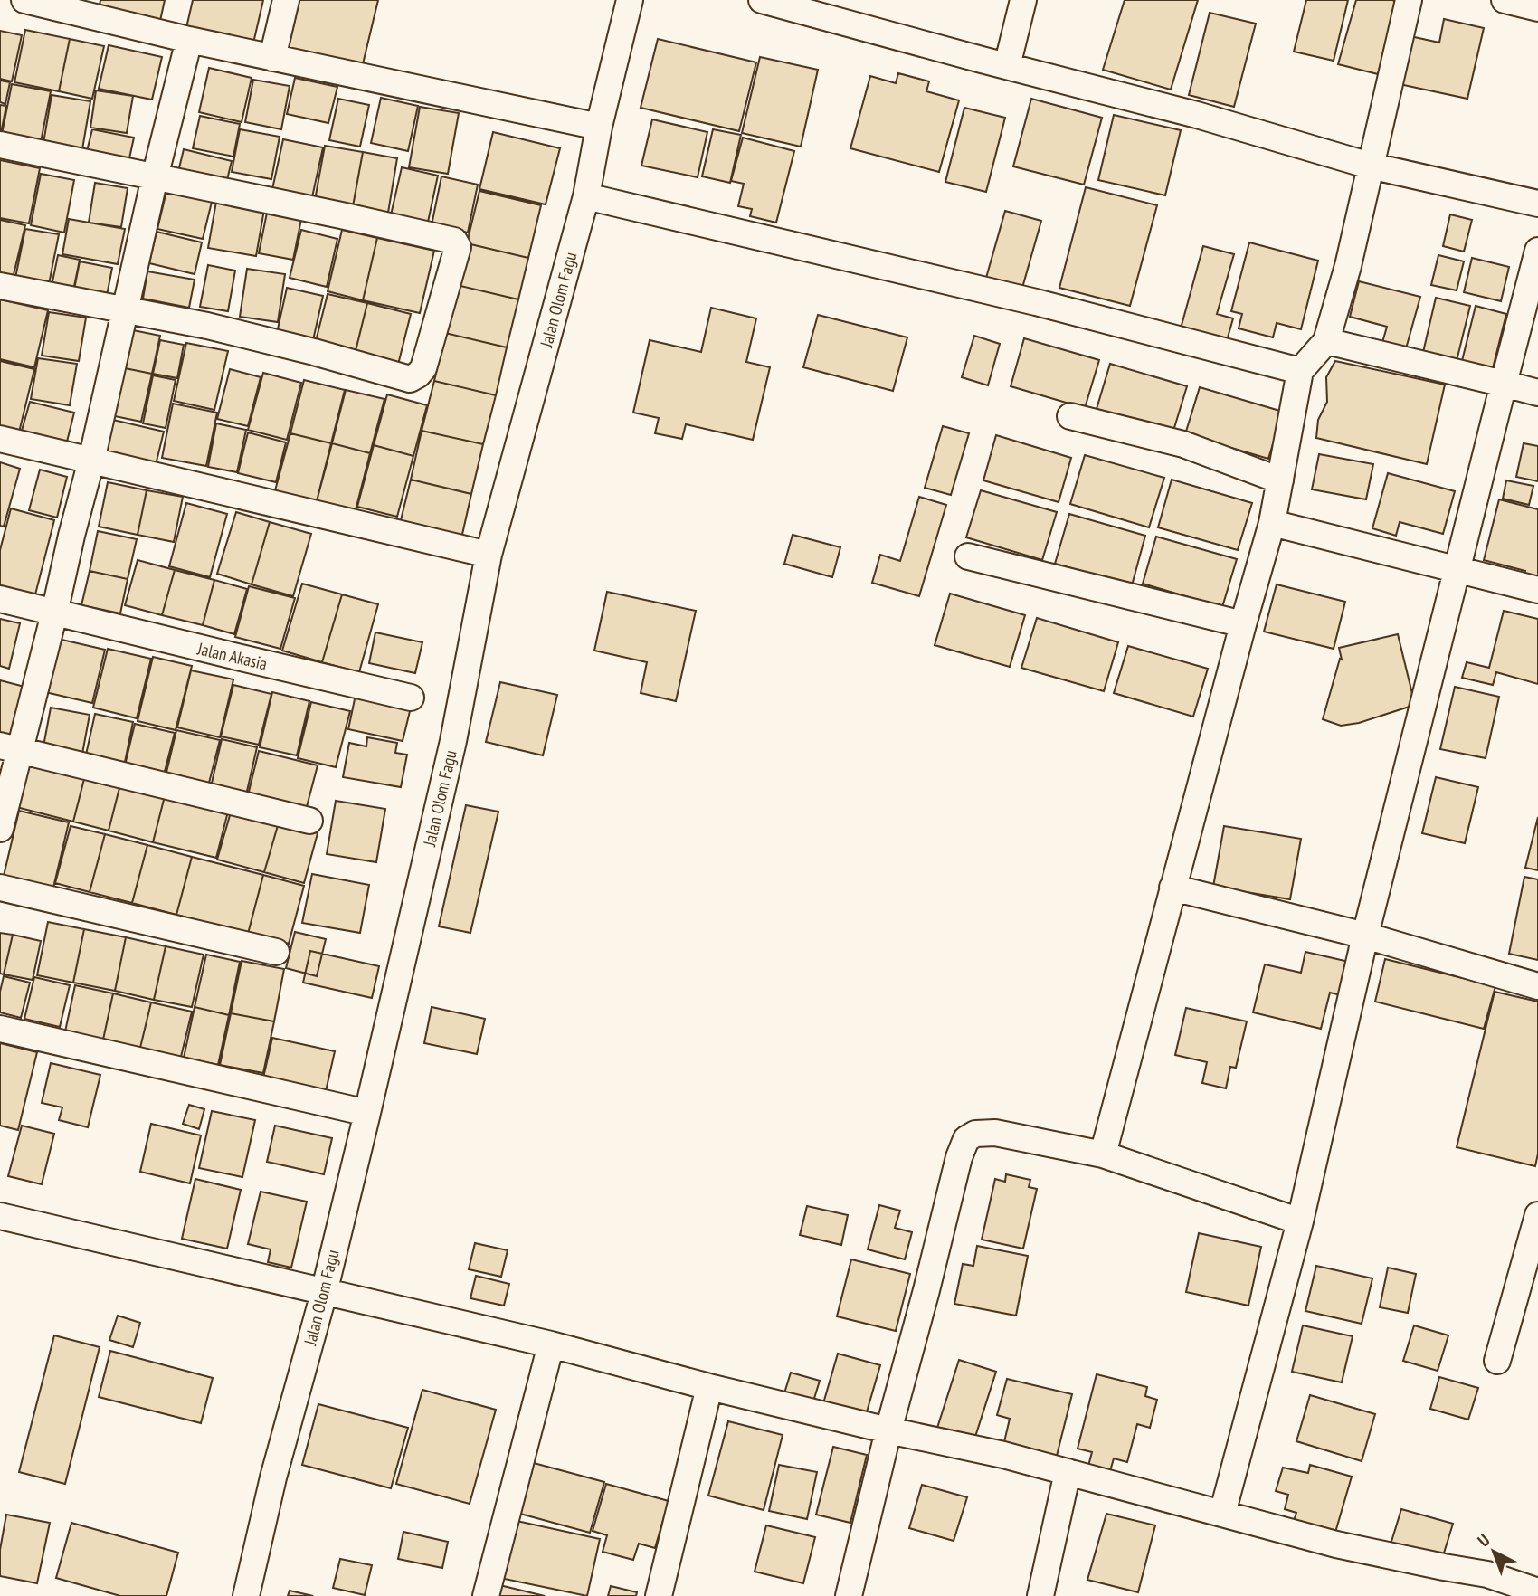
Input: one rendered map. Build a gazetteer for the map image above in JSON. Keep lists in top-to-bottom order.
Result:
{
  "streets": {
    "street": ["Jalan Olom Fagu", "Jalan Akasia"]
  },
  "north": "top left"
}
